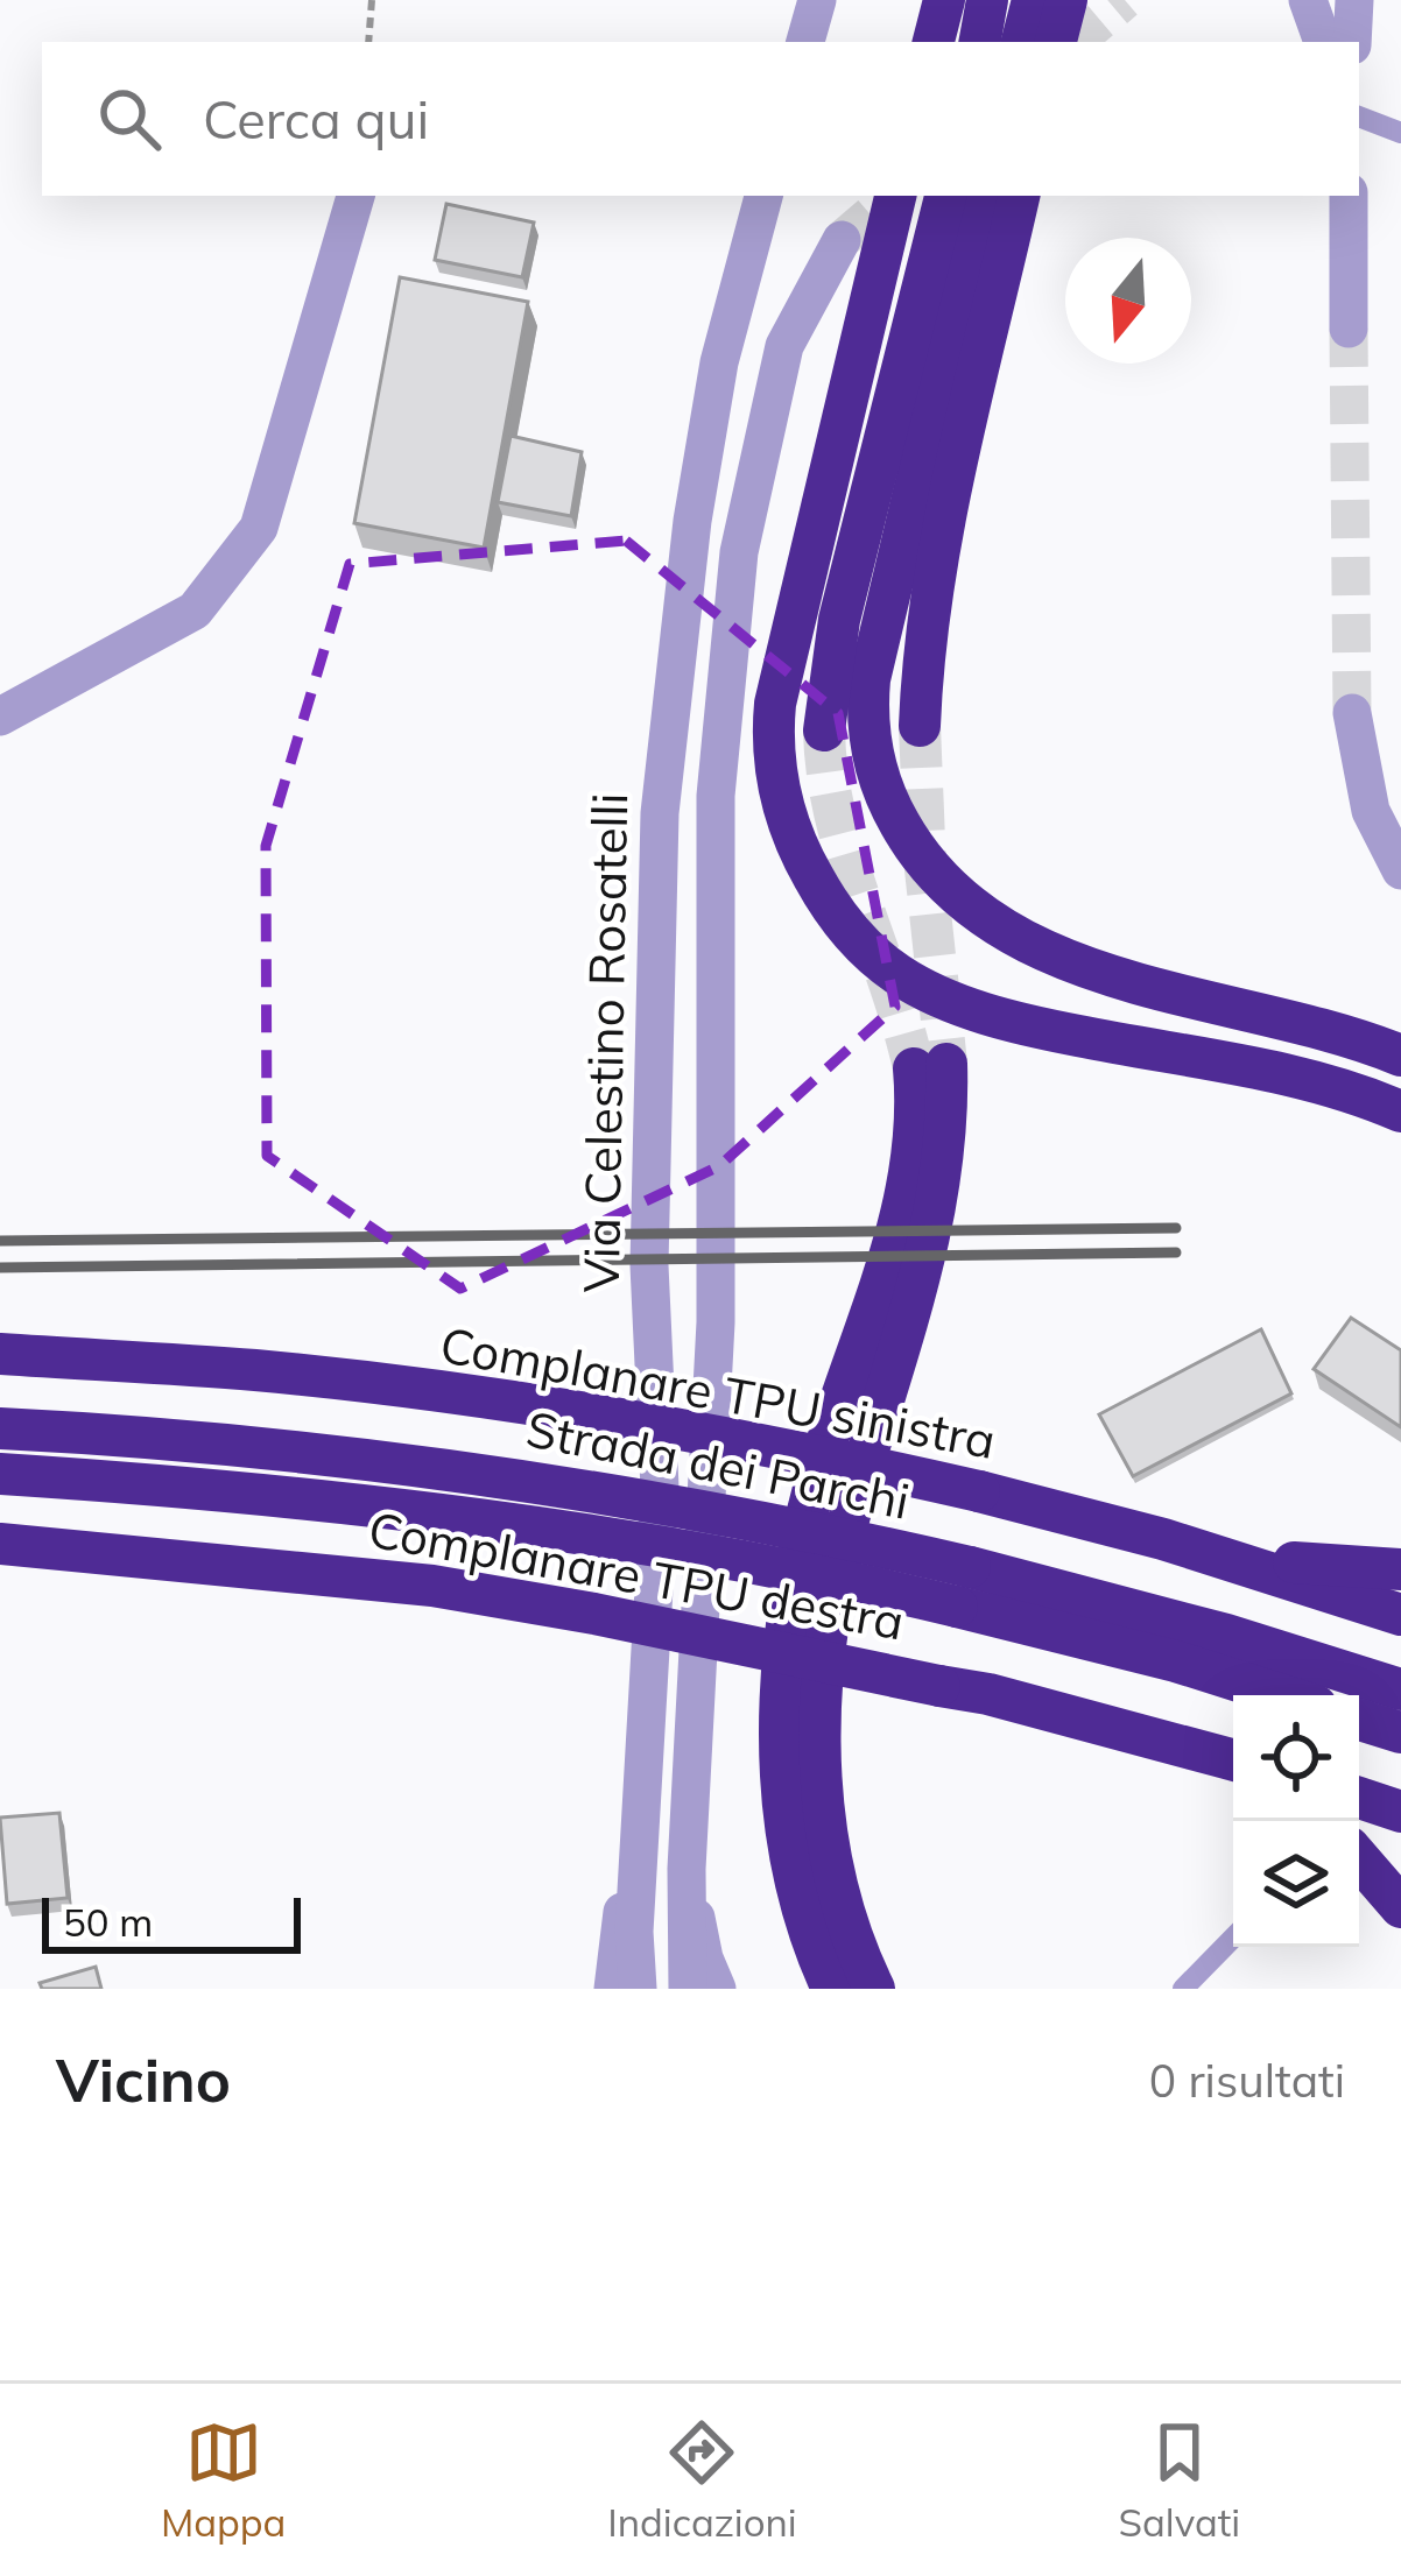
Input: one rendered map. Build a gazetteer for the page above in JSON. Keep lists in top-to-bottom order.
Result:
{
  "streets": {
    "highway": ["Complanare TPU sinistra", "Strada dei Parchi", "Complanare TPU destra"],
    "street": ["Via Celestino Rosatelli"]
  },
  "scale_bar": "50 m",
  "north": "bottom",
  "page": {
    "search": "Cerca qui",
    "scale": "50 m",
    "heading": ["Vicino", "0 risultati"],
    "nav": ["Mappa", "Indicazioni", "Salvati"]
  }
}
